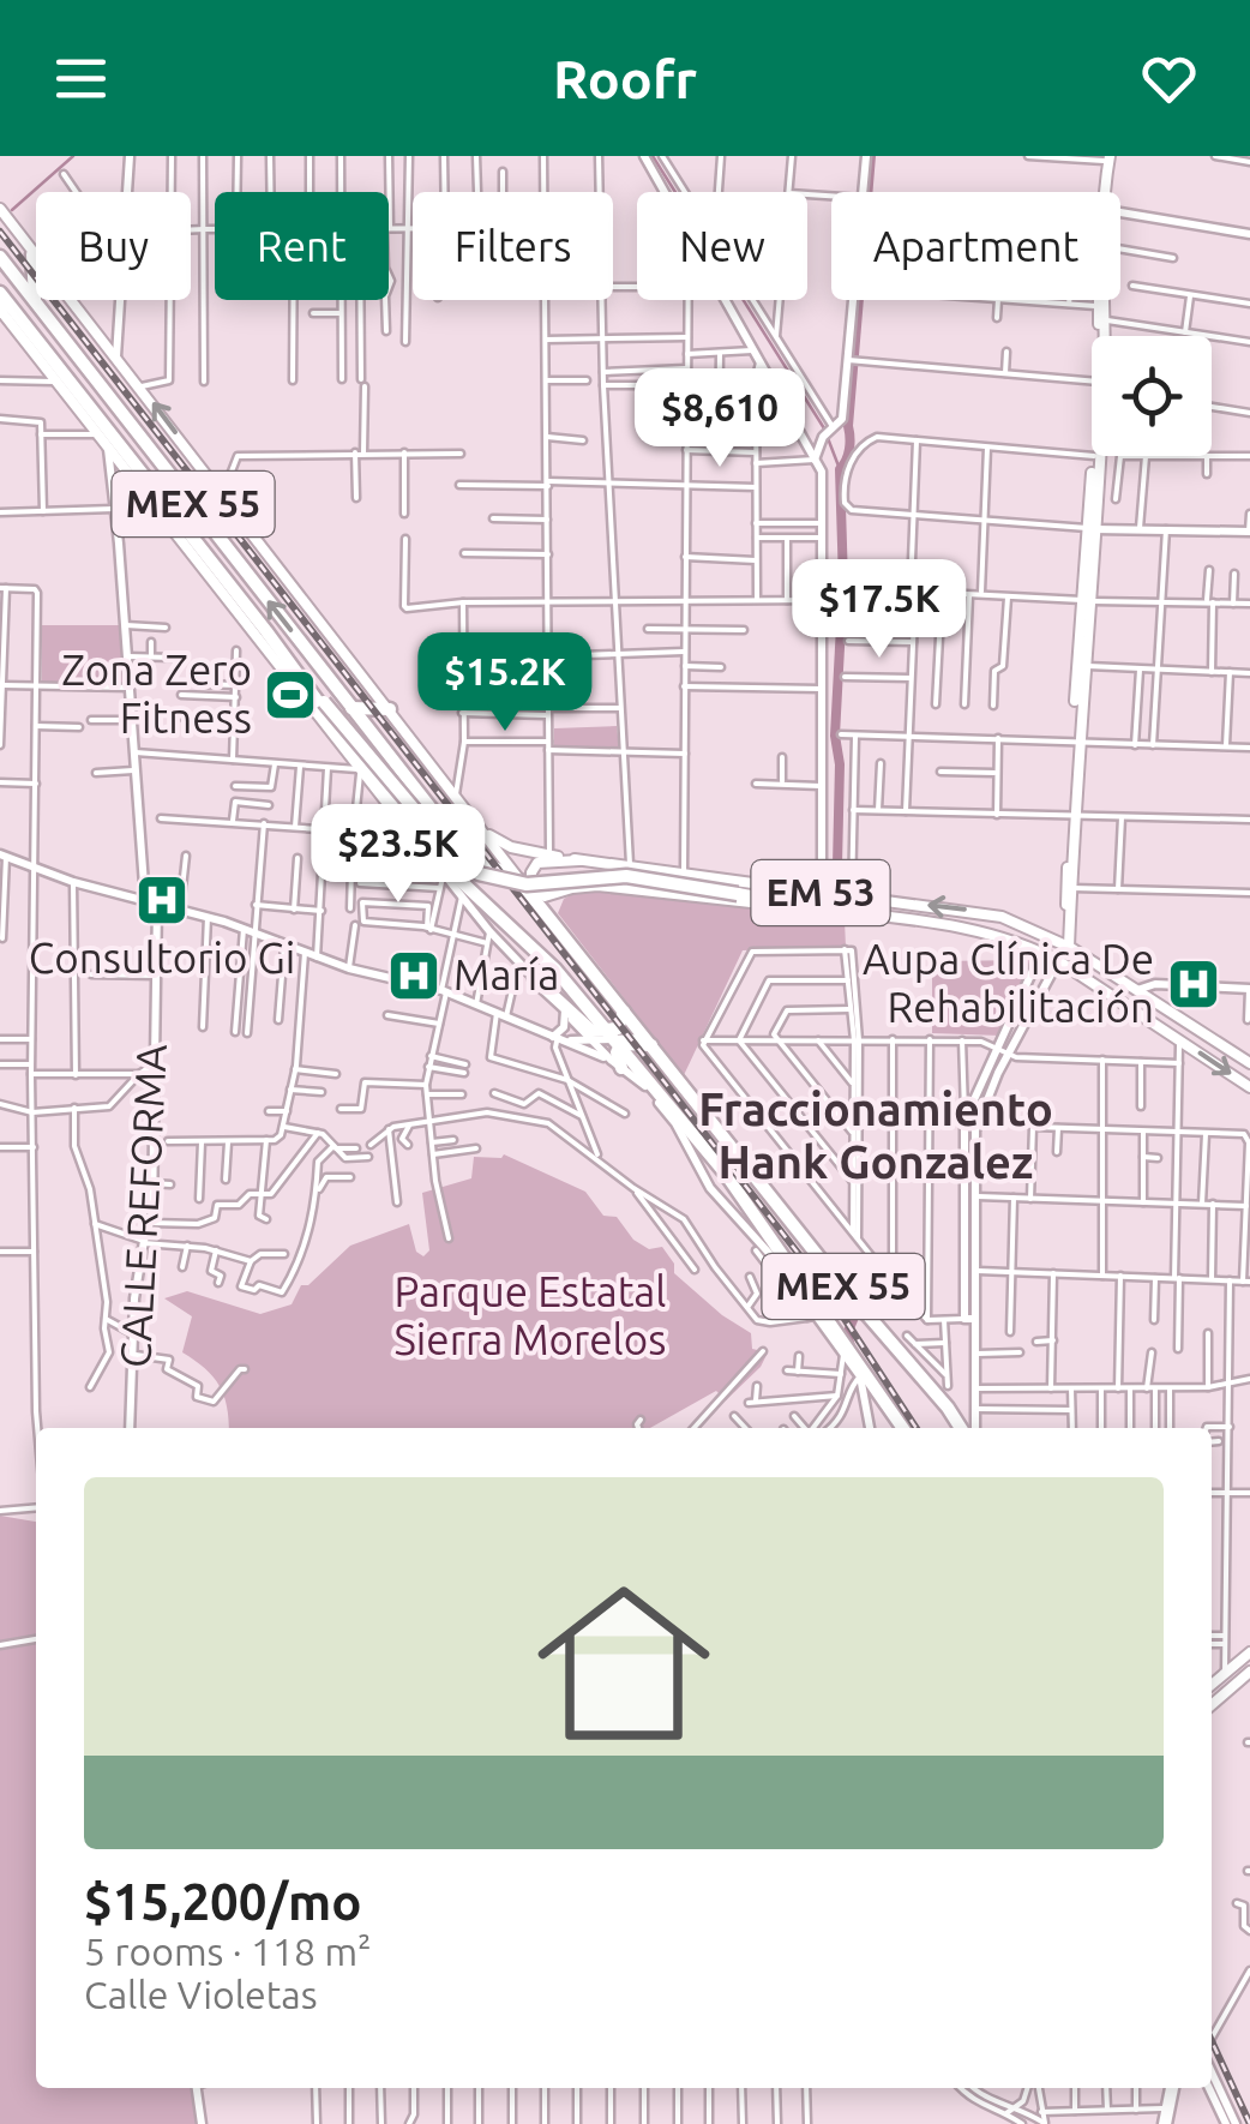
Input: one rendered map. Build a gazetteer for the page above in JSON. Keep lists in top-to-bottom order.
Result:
{
  "streets": {
    "highway": ["MEX 55", "EM 53"],
    "main road": ["CALLE REFORMA"]
  },
  "crossings": [
    ["MEX 55", "EM 53"]
  ],
  "districts": ["Fraccionamiento Hank Gonzalez"],
  "parks": ["Parque Estatal Sierra Morelos"],
  "places": {
    "sports": ["Zona Zero Fitness"],
    "hospital": ["Consultorio Gi", "María", "Aupa Clínica De Rehabilitación"]
  },
  "page": {
    "header": "Roofr",
    "chip": [
      "Buy",
      "Rent",
      "Filters",
      "New",
      "Apartment"
    ],
    "price": [
      "$8,610",
      "$17.5K",
      "$15.2K",
      "$23.5K"
    ],
    "list": [
      {
        "name": "$15,200/mo",
        "note": "5 rooms · 118 m² · Calle Violetas"
      }
    ]
  }
}
